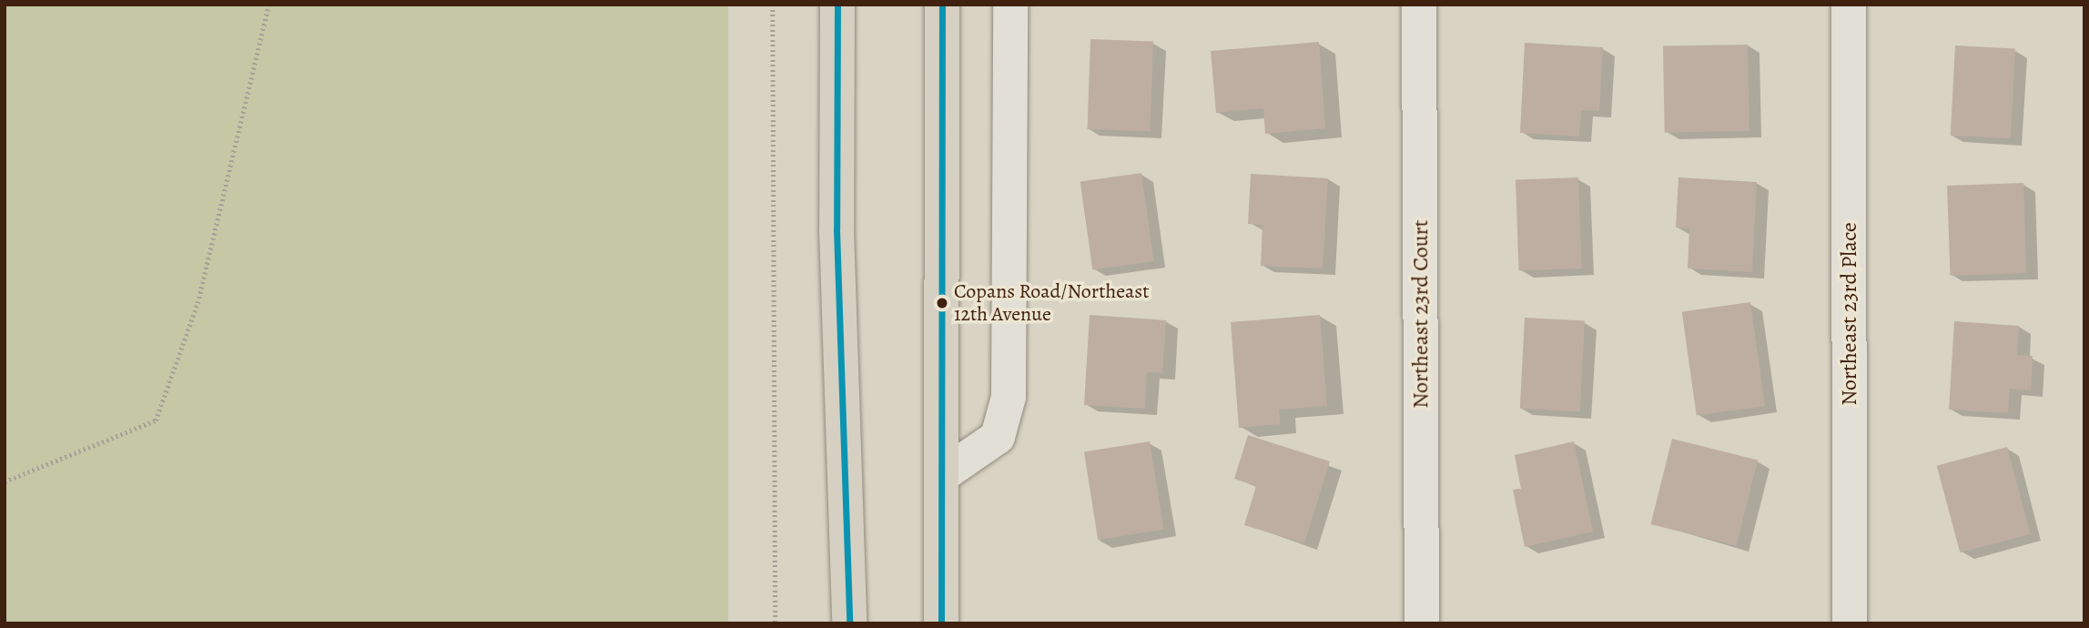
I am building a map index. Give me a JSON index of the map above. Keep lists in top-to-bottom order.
{
  "streets": {
    "street": ["Northeast 23rd Court", "Northeast 23rd Place"]
  },
  "places": ["Copans Road/Northeast 12th Avenue"]
}
